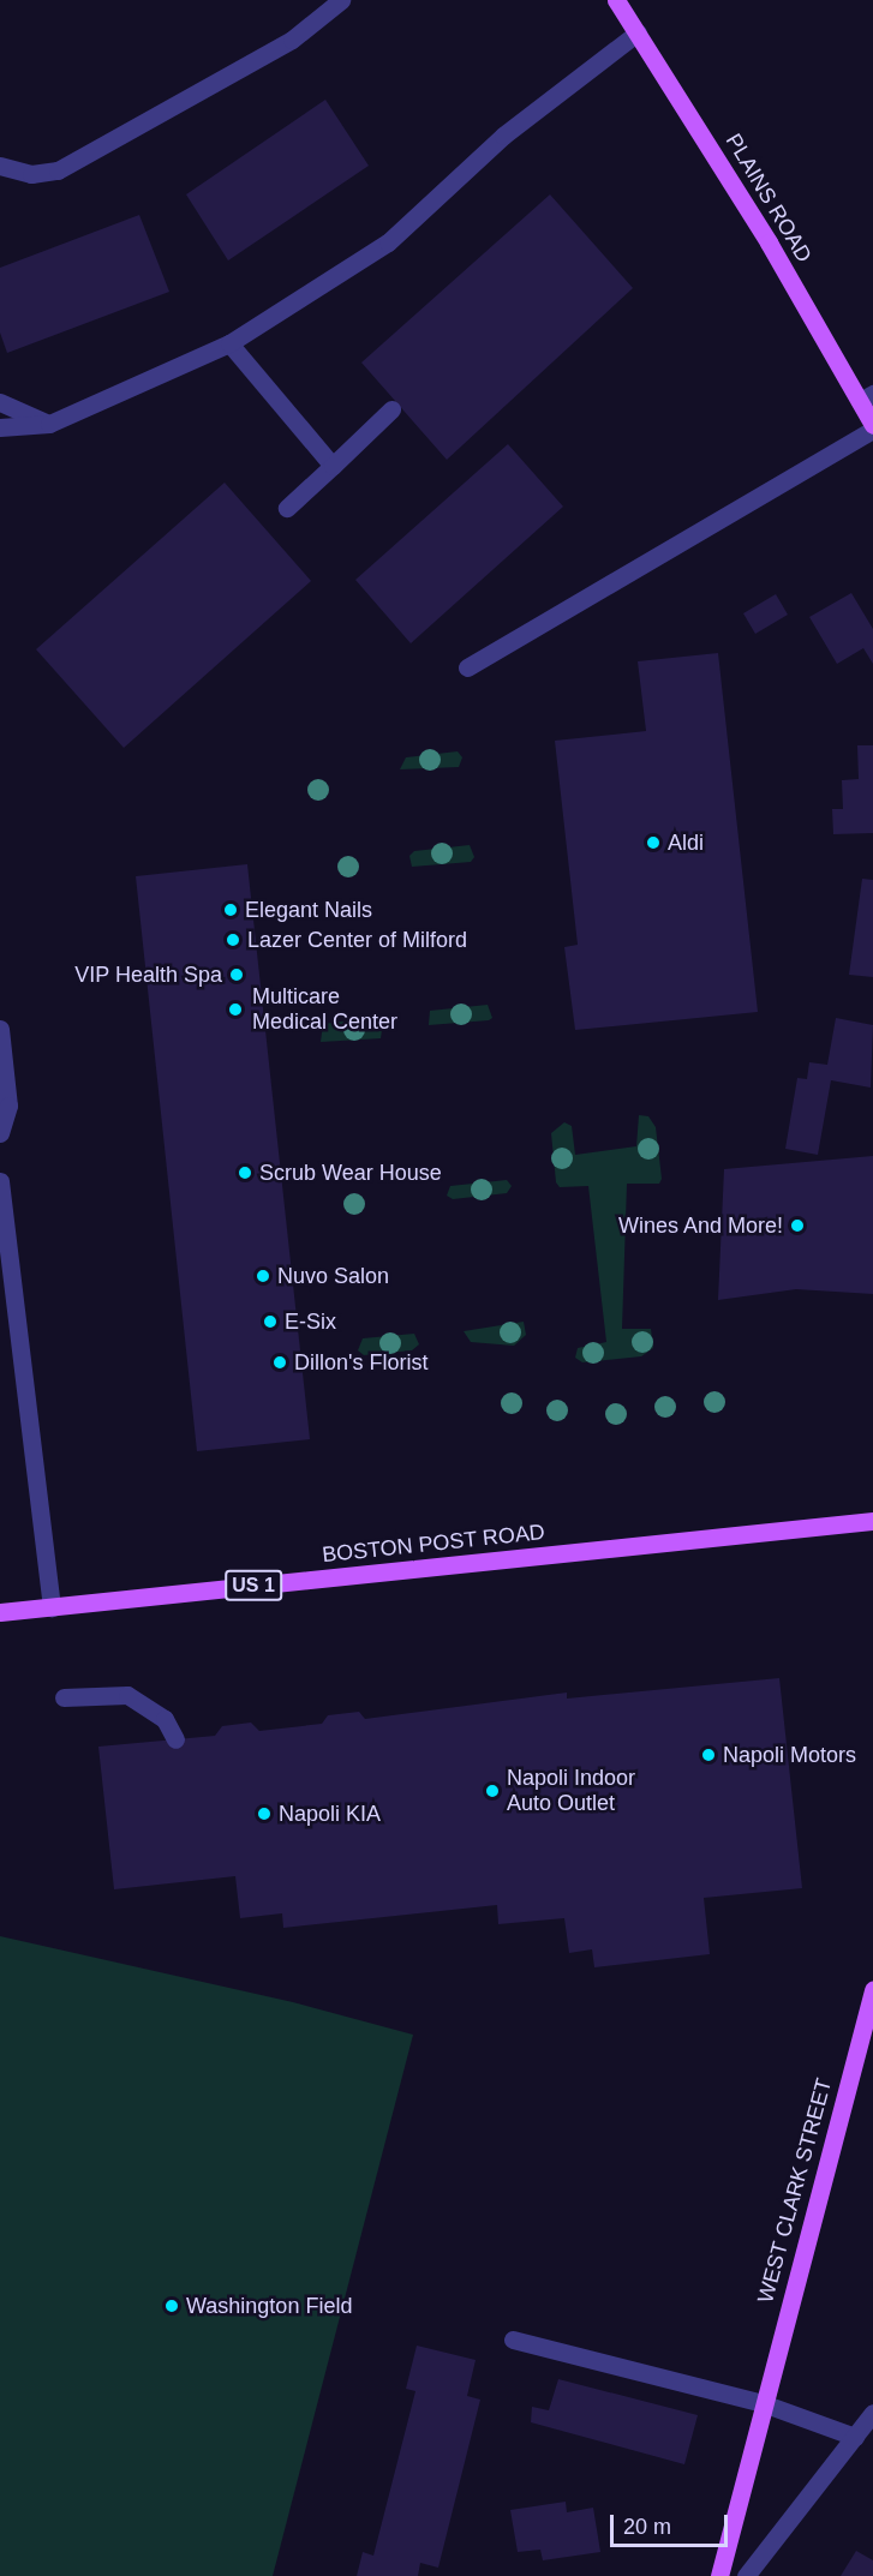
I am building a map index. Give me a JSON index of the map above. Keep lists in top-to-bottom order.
{
  "streets": {
    "main road": [
      "PLAINS ROAD",
      "BOSTON POST ROAD",
      "US 1",
      "WEST CLARK STREET"
    ]
  },
  "places": [
    "Aldi",
    "Elegant Nails",
    "Lazer Center of Milford",
    "VIP Health Spa",
    "Multicare Medical Center",
    "Scrub Wear House",
    "Wines And More!",
    "Nuvo Salon",
    "E-Six",
    "Dillon's Florist",
    "Napoli Motors",
    "Napoli Indoor Auto Outlet",
    "Napoli KIA",
    "Washington Field"
  ],
  "scale_bar": "20 m"
}
